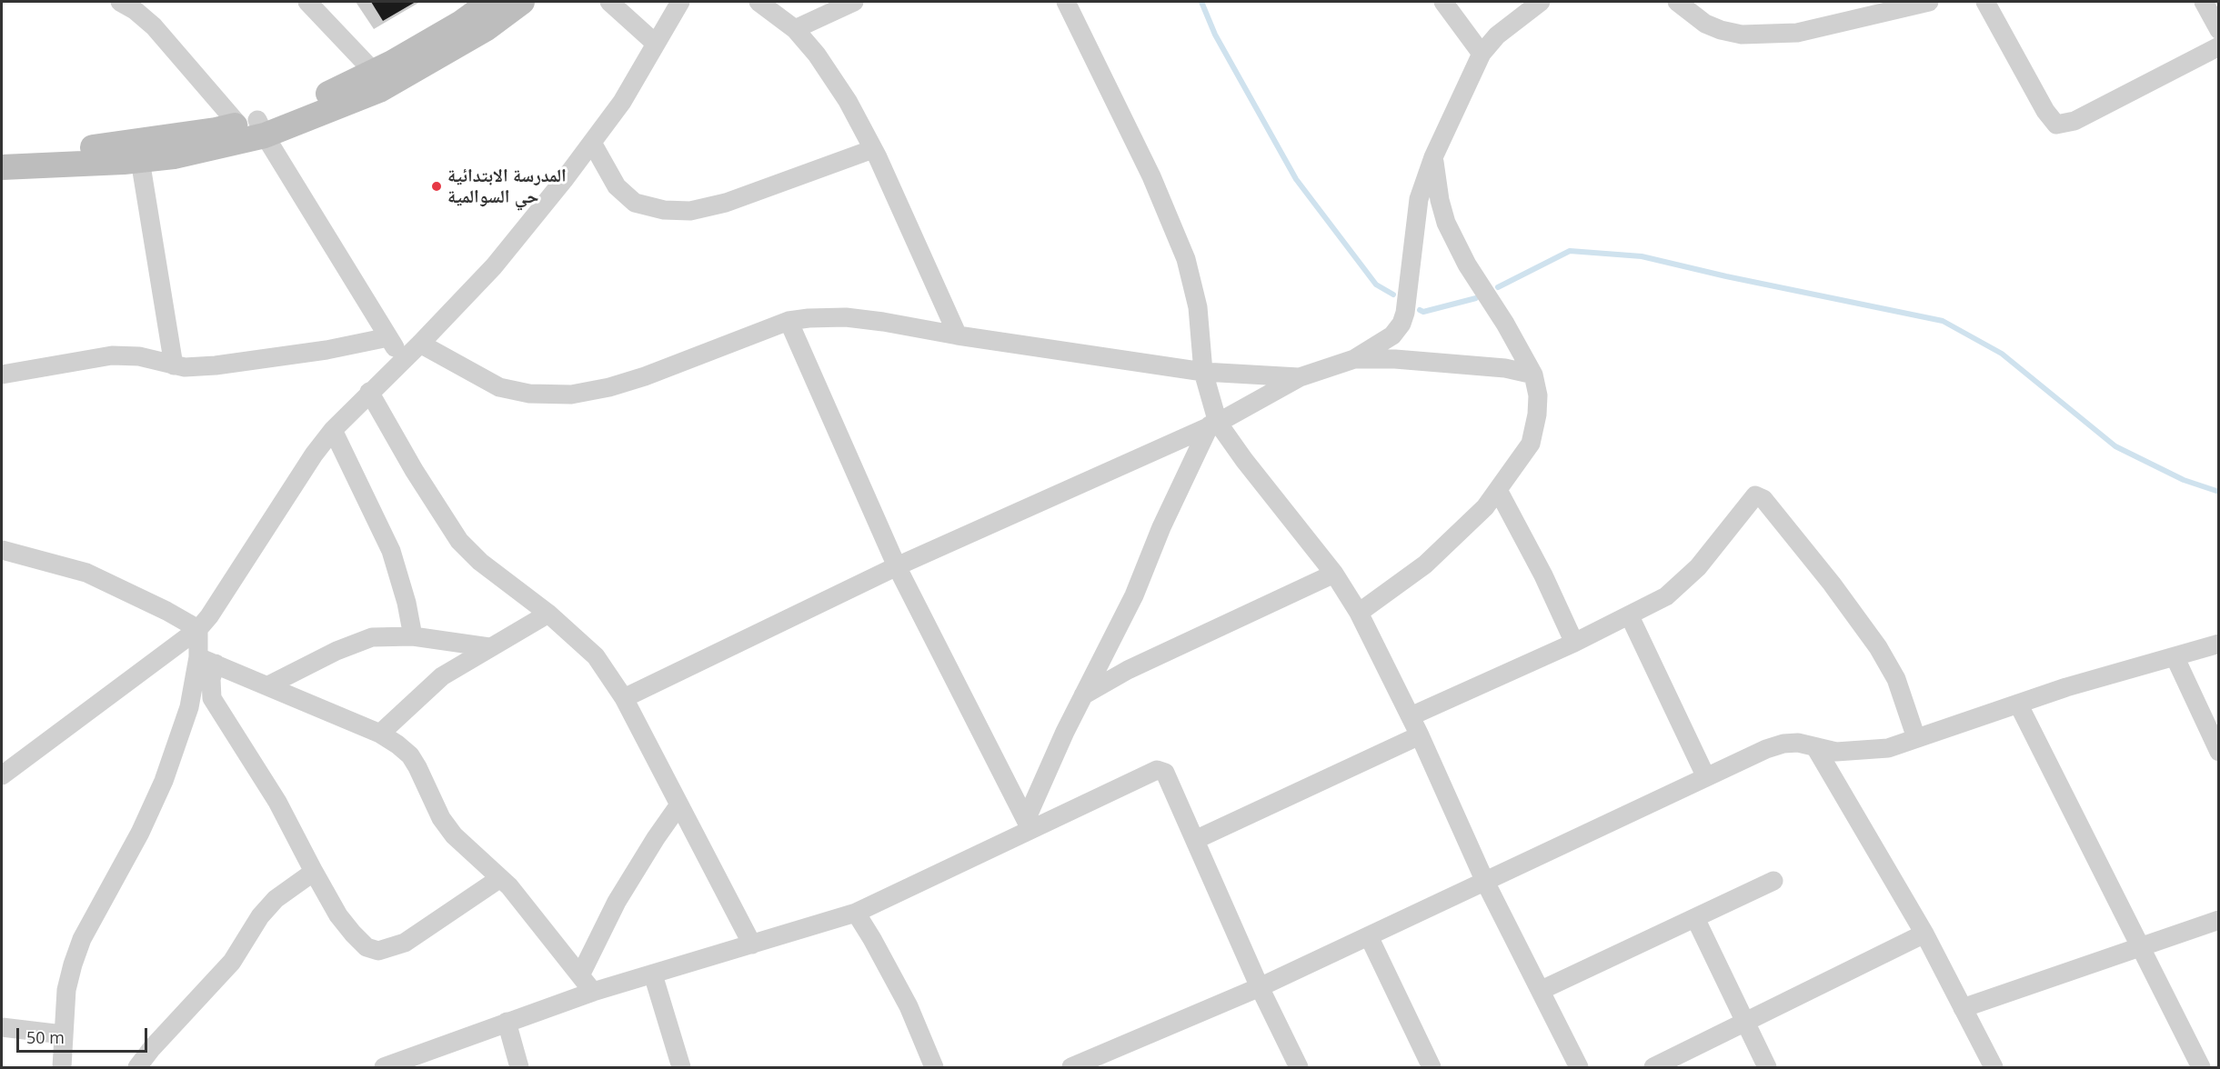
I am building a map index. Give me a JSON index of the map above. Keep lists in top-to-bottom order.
{
  "places": ["المدرسة الابتدائية حي السوالمية"],
  "scale_bar": "50 m"
}
